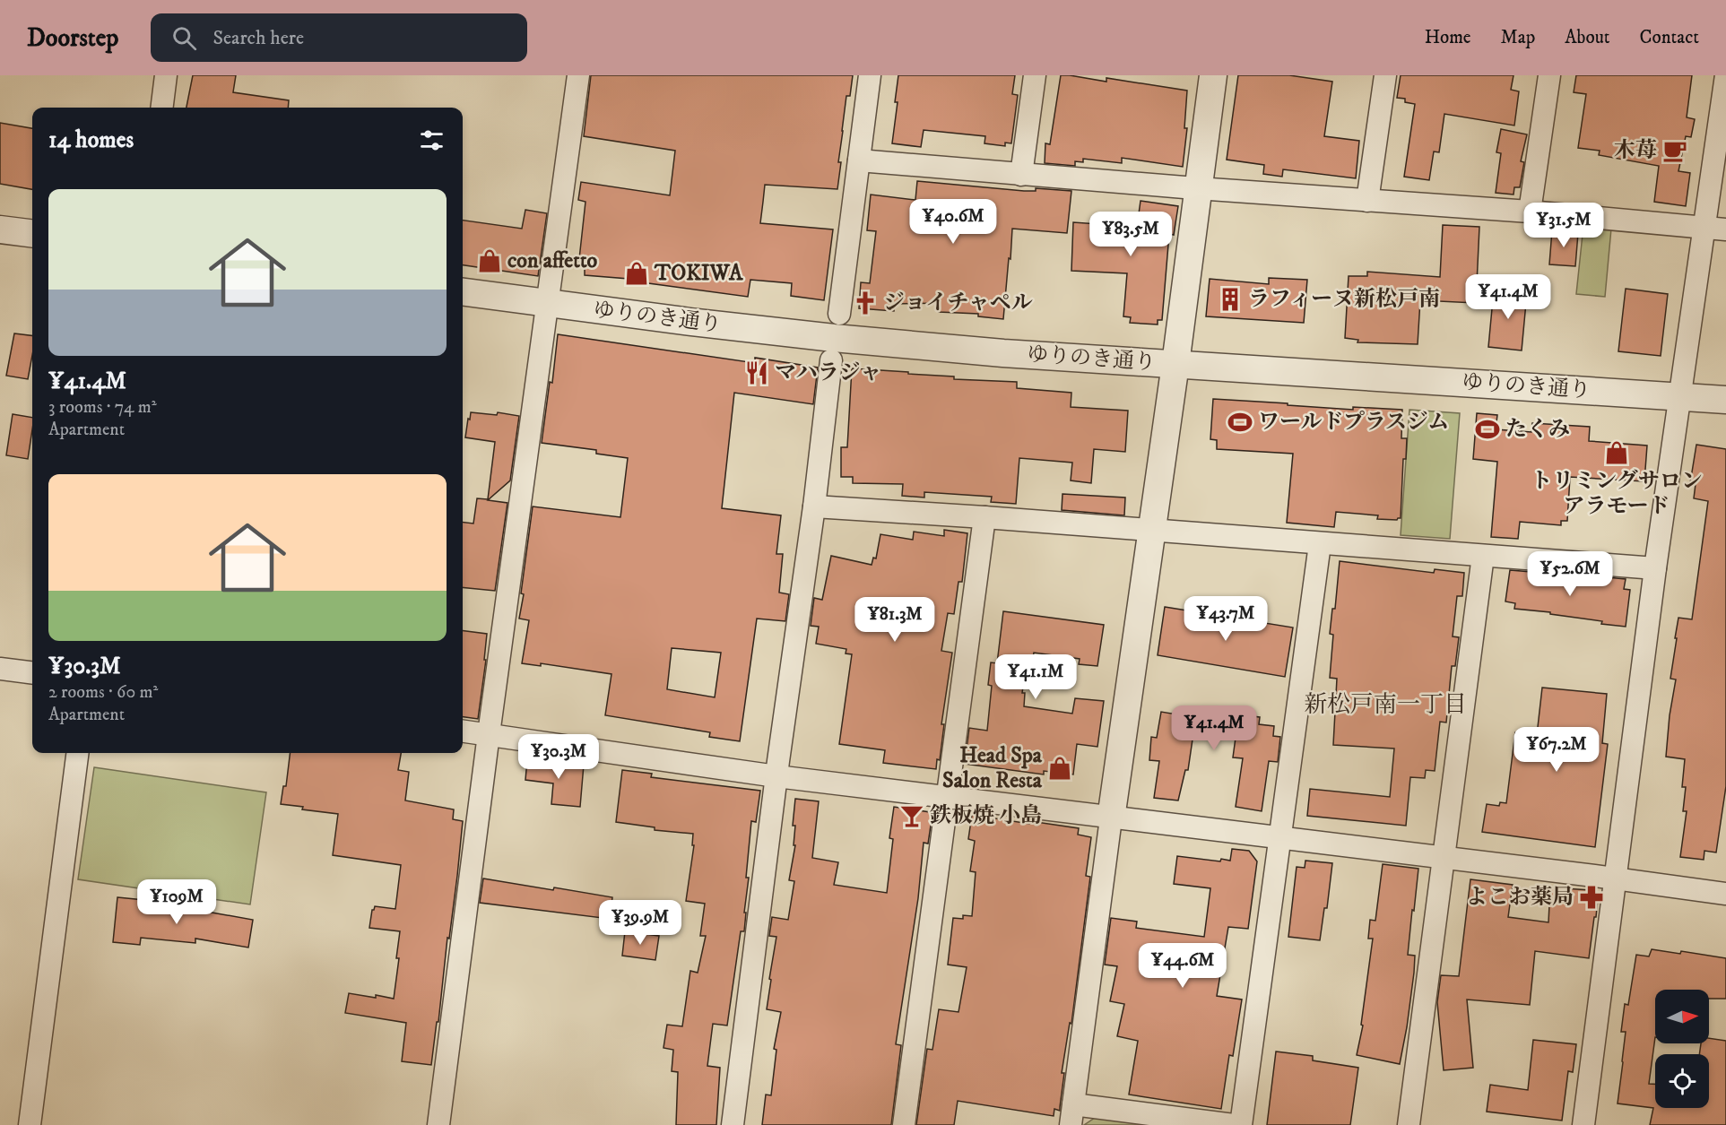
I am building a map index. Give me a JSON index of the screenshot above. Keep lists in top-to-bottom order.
{
  "streets": {
    "street": ["ゆりのき通り"]
  },
  "districts": ["新松戸南一丁目"],
  "places": {
    "cafe": ["木苺"],
    "shop": [
      "con affetto",
      "TOKIWA",
      "トリミングサロン アラモード",
      "Head Spa Salon Resta"
    ],
    "building": ["ラフィーヌ新松戸南"],
    "church": ["ジョイチャペル"],
    "restaurant": ["マハラジャ"],
    "sports": ["ワールドプラスジム", "たくみ"],
    "bar": ["鉄板焼 小島"],
    "pharmacy": ["よこお薬局"]
  },
  "north": "right",
  "page": {
    "header": "Doorstep",
    "search": "Search here",
    "nav": [
      "Home",
      "Map",
      "About",
      "Contact"
    ],
    "heading": "14 homes",
    "list": [
      {
        "name": "¥41.4M",
        "note": "3 rooms · 74 m² · Apartment"
      },
      {
        "name": "¥30.3M",
        "note": "2 rooms · 60 m² · Apartment"
      }
    ],
    "price": [
      "¥40.6M",
      "¥31.5M",
      "¥83.5M",
      "¥41.4M",
      "¥52.6M",
      "¥43.7M",
      "¥81.3M",
      "¥41.1M",
      "¥41.4M",
      "¥67.2M",
      "¥30.3M",
      "¥109M",
      "¥39.9M",
      "¥44.6M"
    ]
  }
}
